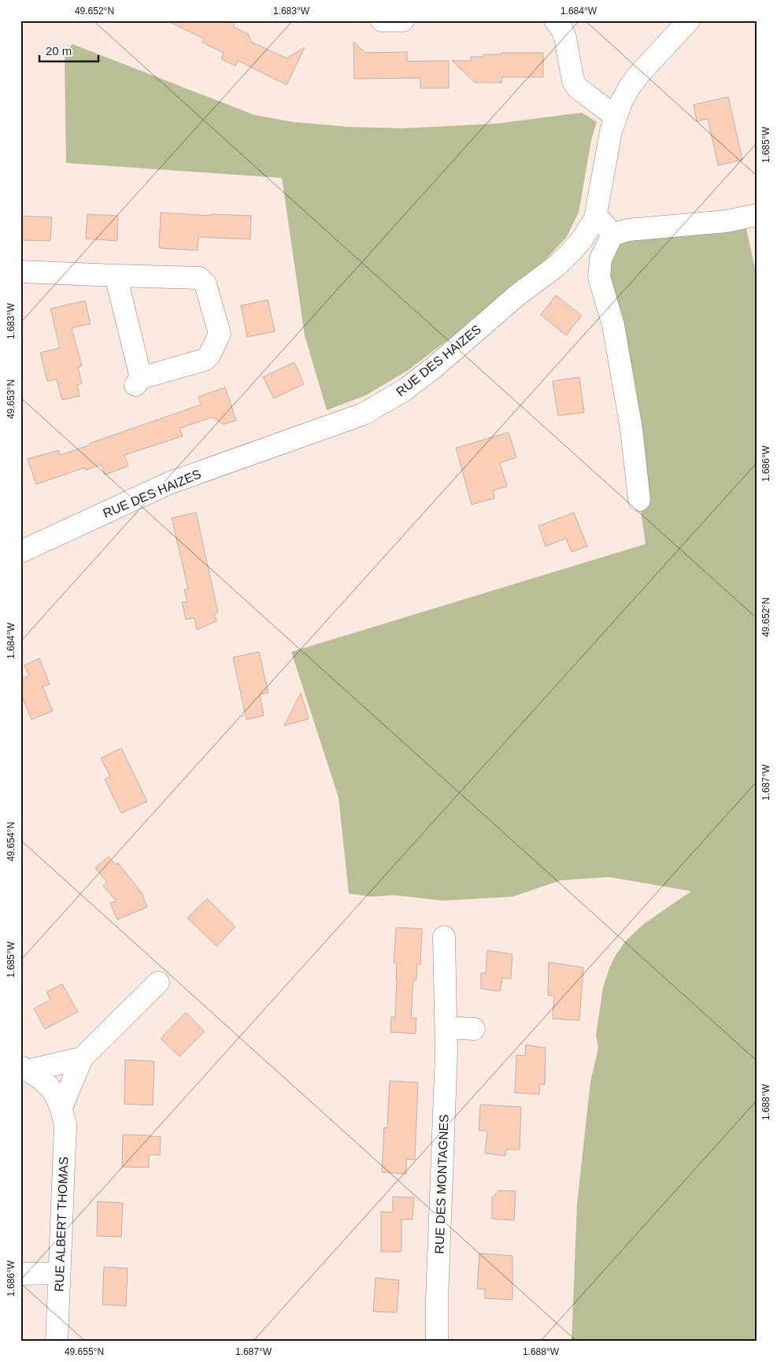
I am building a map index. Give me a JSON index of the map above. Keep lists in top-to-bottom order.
{
  "streets": {
    "street": ["RUE DES HAIZES", "RUE DES MONTAGNES", "RUE ALBERT THOMAS"]
  },
  "scale_bar": "20 m",
  "coordinates": [
    "49.652°N",
    "1.683°W",
    "1.684°W",
    "1.685°W",
    "49.653°N",
    "1.686°W",
    "1.687°W",
    "49.654°N",
    "1.688°W",
    "49.655°N"
  ]
}
